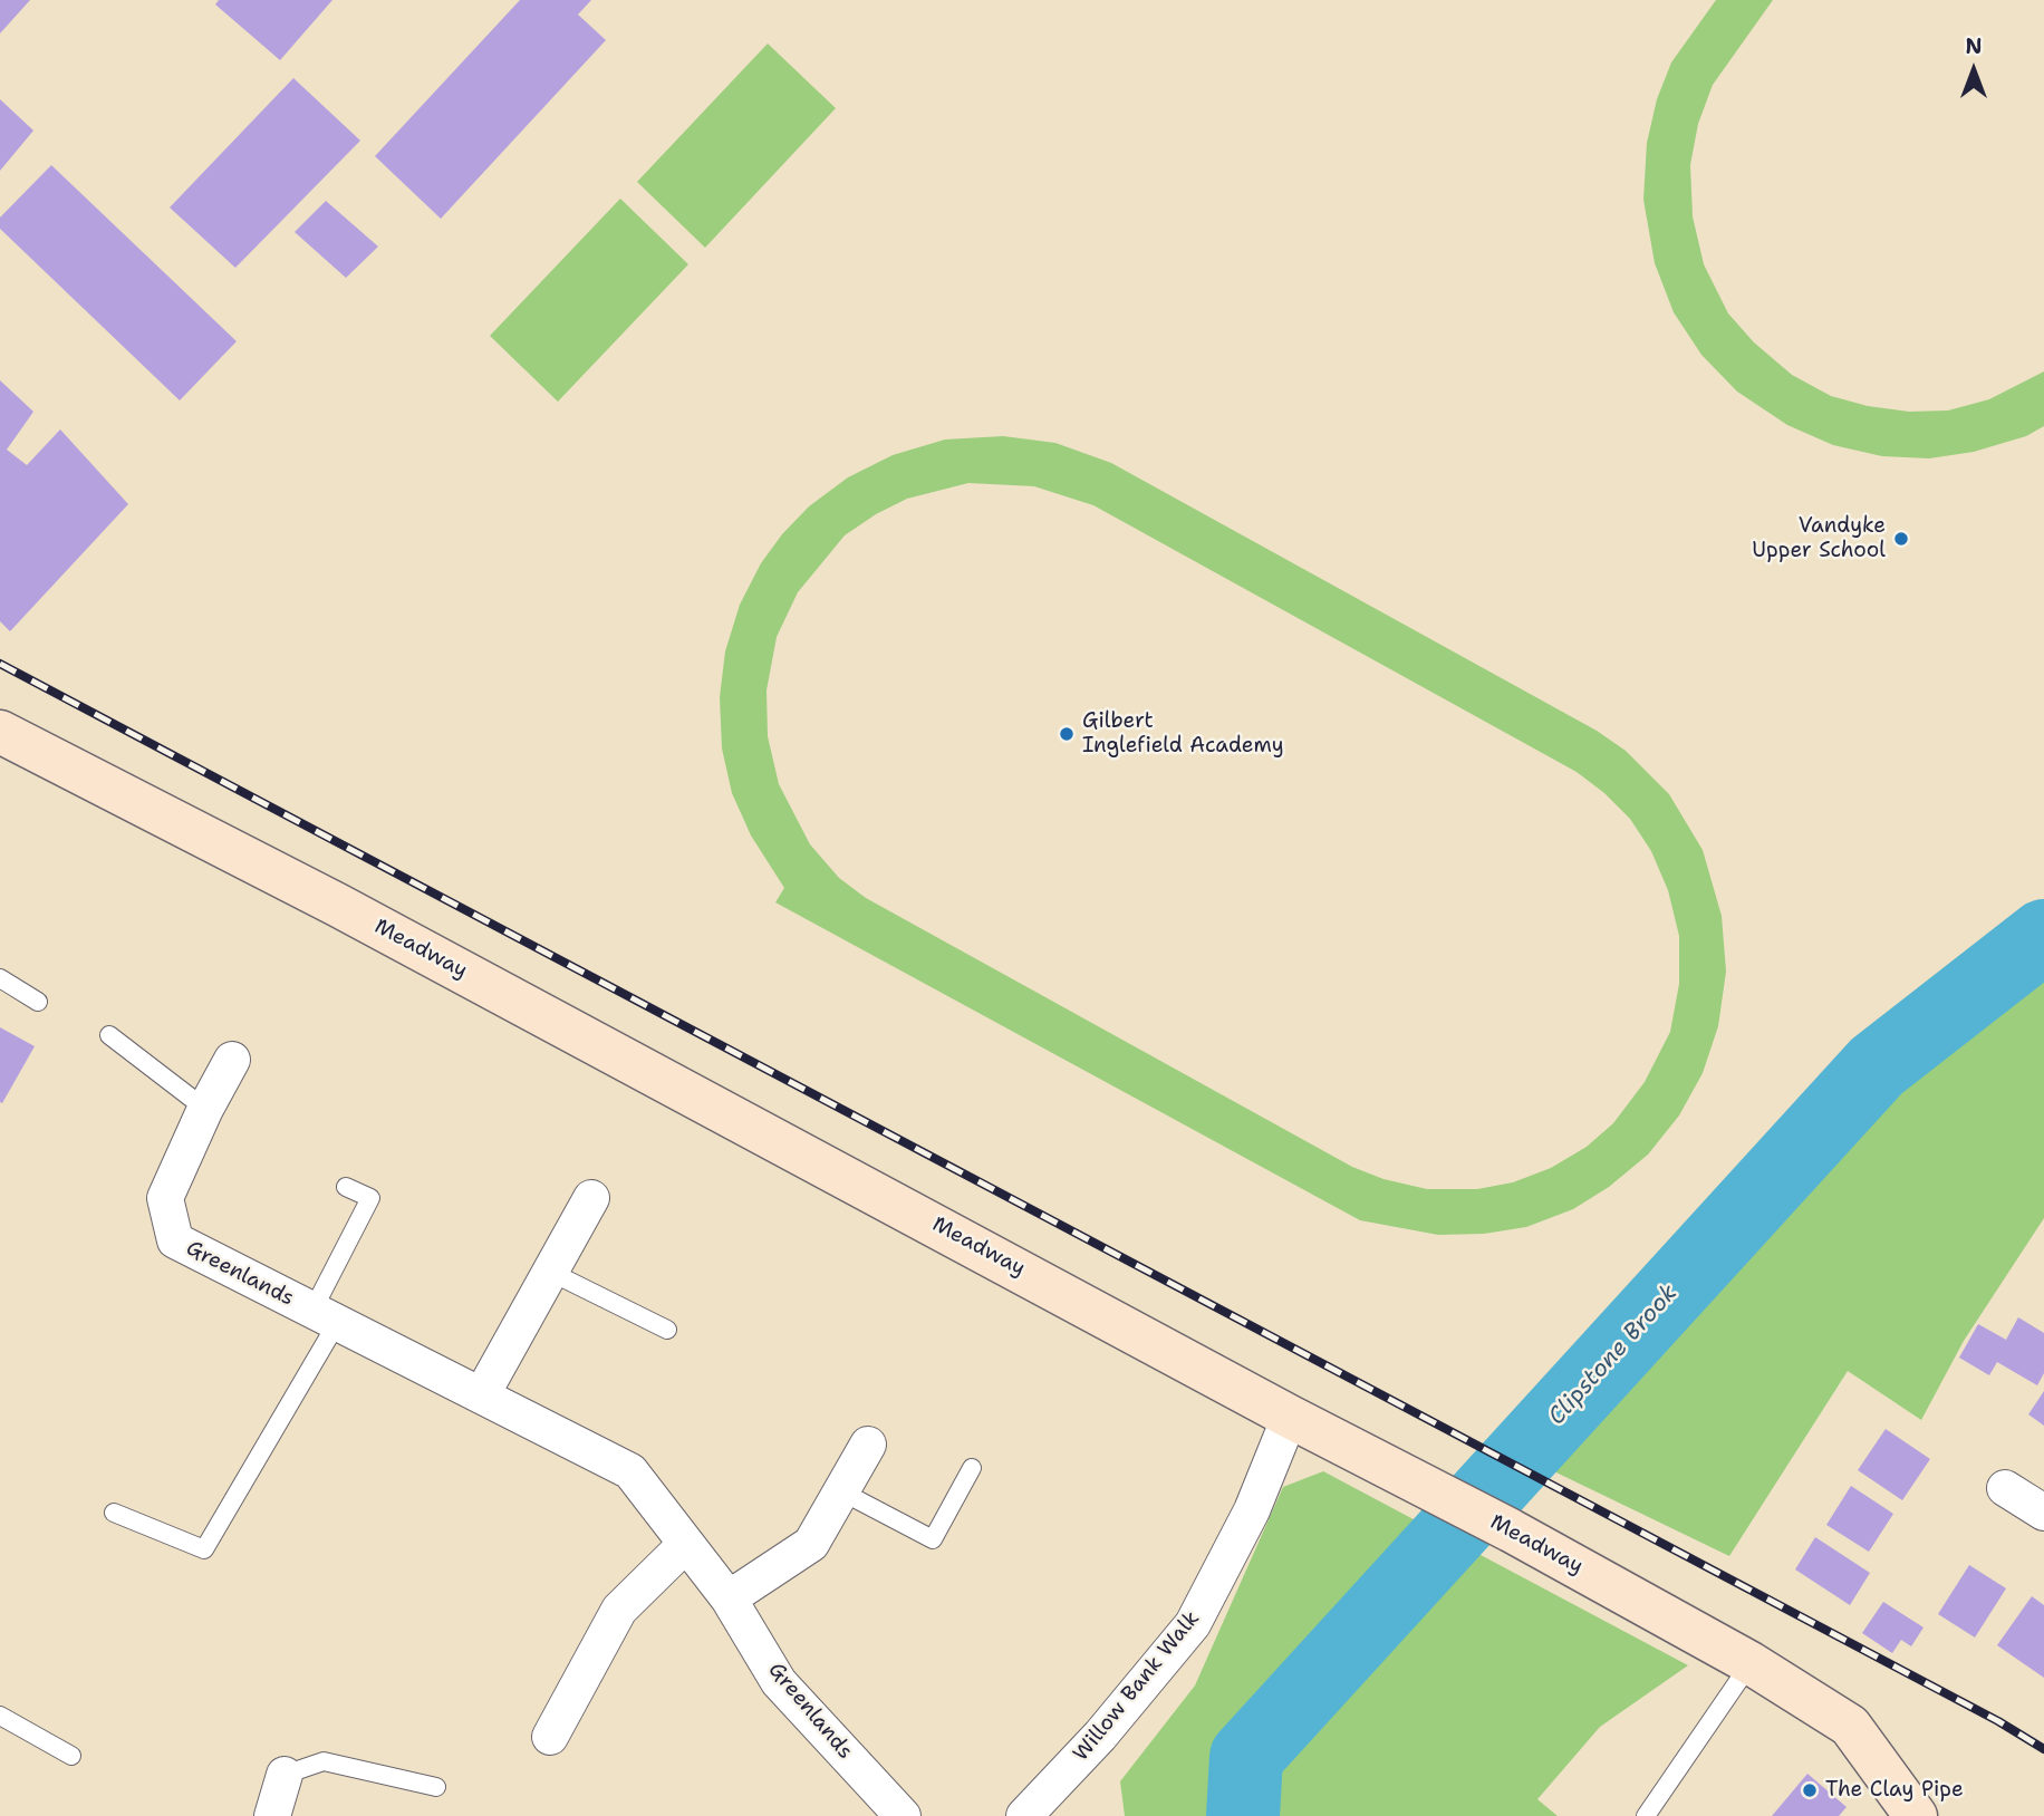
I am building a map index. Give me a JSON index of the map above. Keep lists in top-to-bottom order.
{
  "streets": {
    "street": ["Meadway", "Greenlands", "Willow Bank Walk"]
  },
  "crossings": [
    ["Meadway", "Willow Bank Walk"]
  ],
  "water": ["Clipstone Brook"],
  "places": ["Vandyke Upper School", "Gilbert Inglefield Academy", "The Clay Pipe"],
  "north": "top"
}
